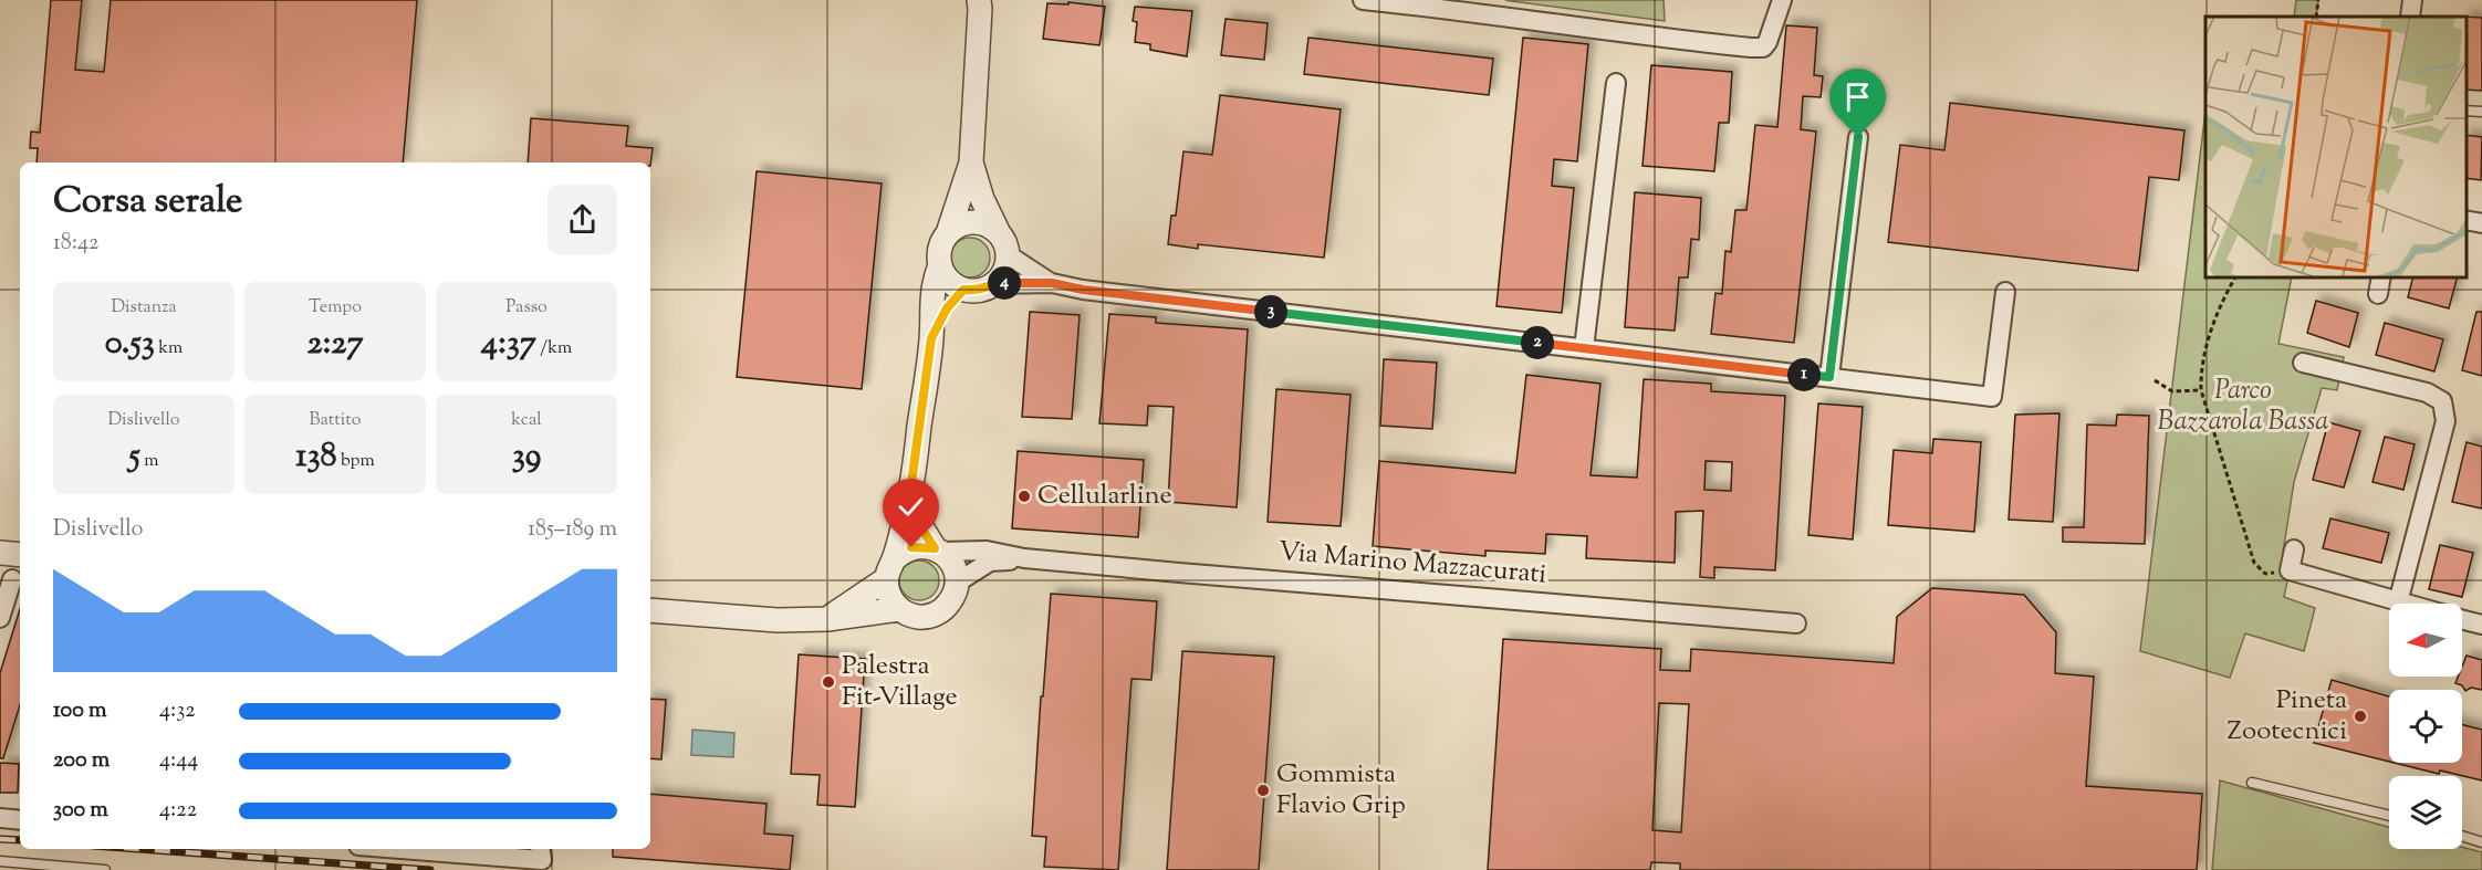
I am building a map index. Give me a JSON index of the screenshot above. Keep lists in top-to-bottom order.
{
  "streets": {
    "street": ["Via Marino Mazzacurati"]
  },
  "parks": ["Parco Bazzarola Bassa"],
  "places": [
    "Cellularline",
    "Palestra Fit-Village",
    "Pineta Zootecnici",
    "Gommista Flavio Grip"
  ],
  "north": "left",
  "page": {
    "heading": ["Corsa serale", "18:42"],
    "pins": [
      "4",
      "3",
      "2",
      "1"
    ],
    "stats": [
      ["Distanza", "0.53 km"],
      ["Tempo", "2:27"],
      ["Passo", "4:37 /km"],
      ["Dislivello", "5 m"],
      ["Battito", "138 bpm"],
      ["kcal", "39"]
    ],
    "chart": ["Dislivello", "185–189 m"],
    "list": [
      {
        "name": "100 m",
        "note": "4:32"
      },
      {
        "name": "200 m",
        "note": "4:44"
      },
      {
        "name": "300 m",
        "note": "4:22"
      }
    ]
  }
}
